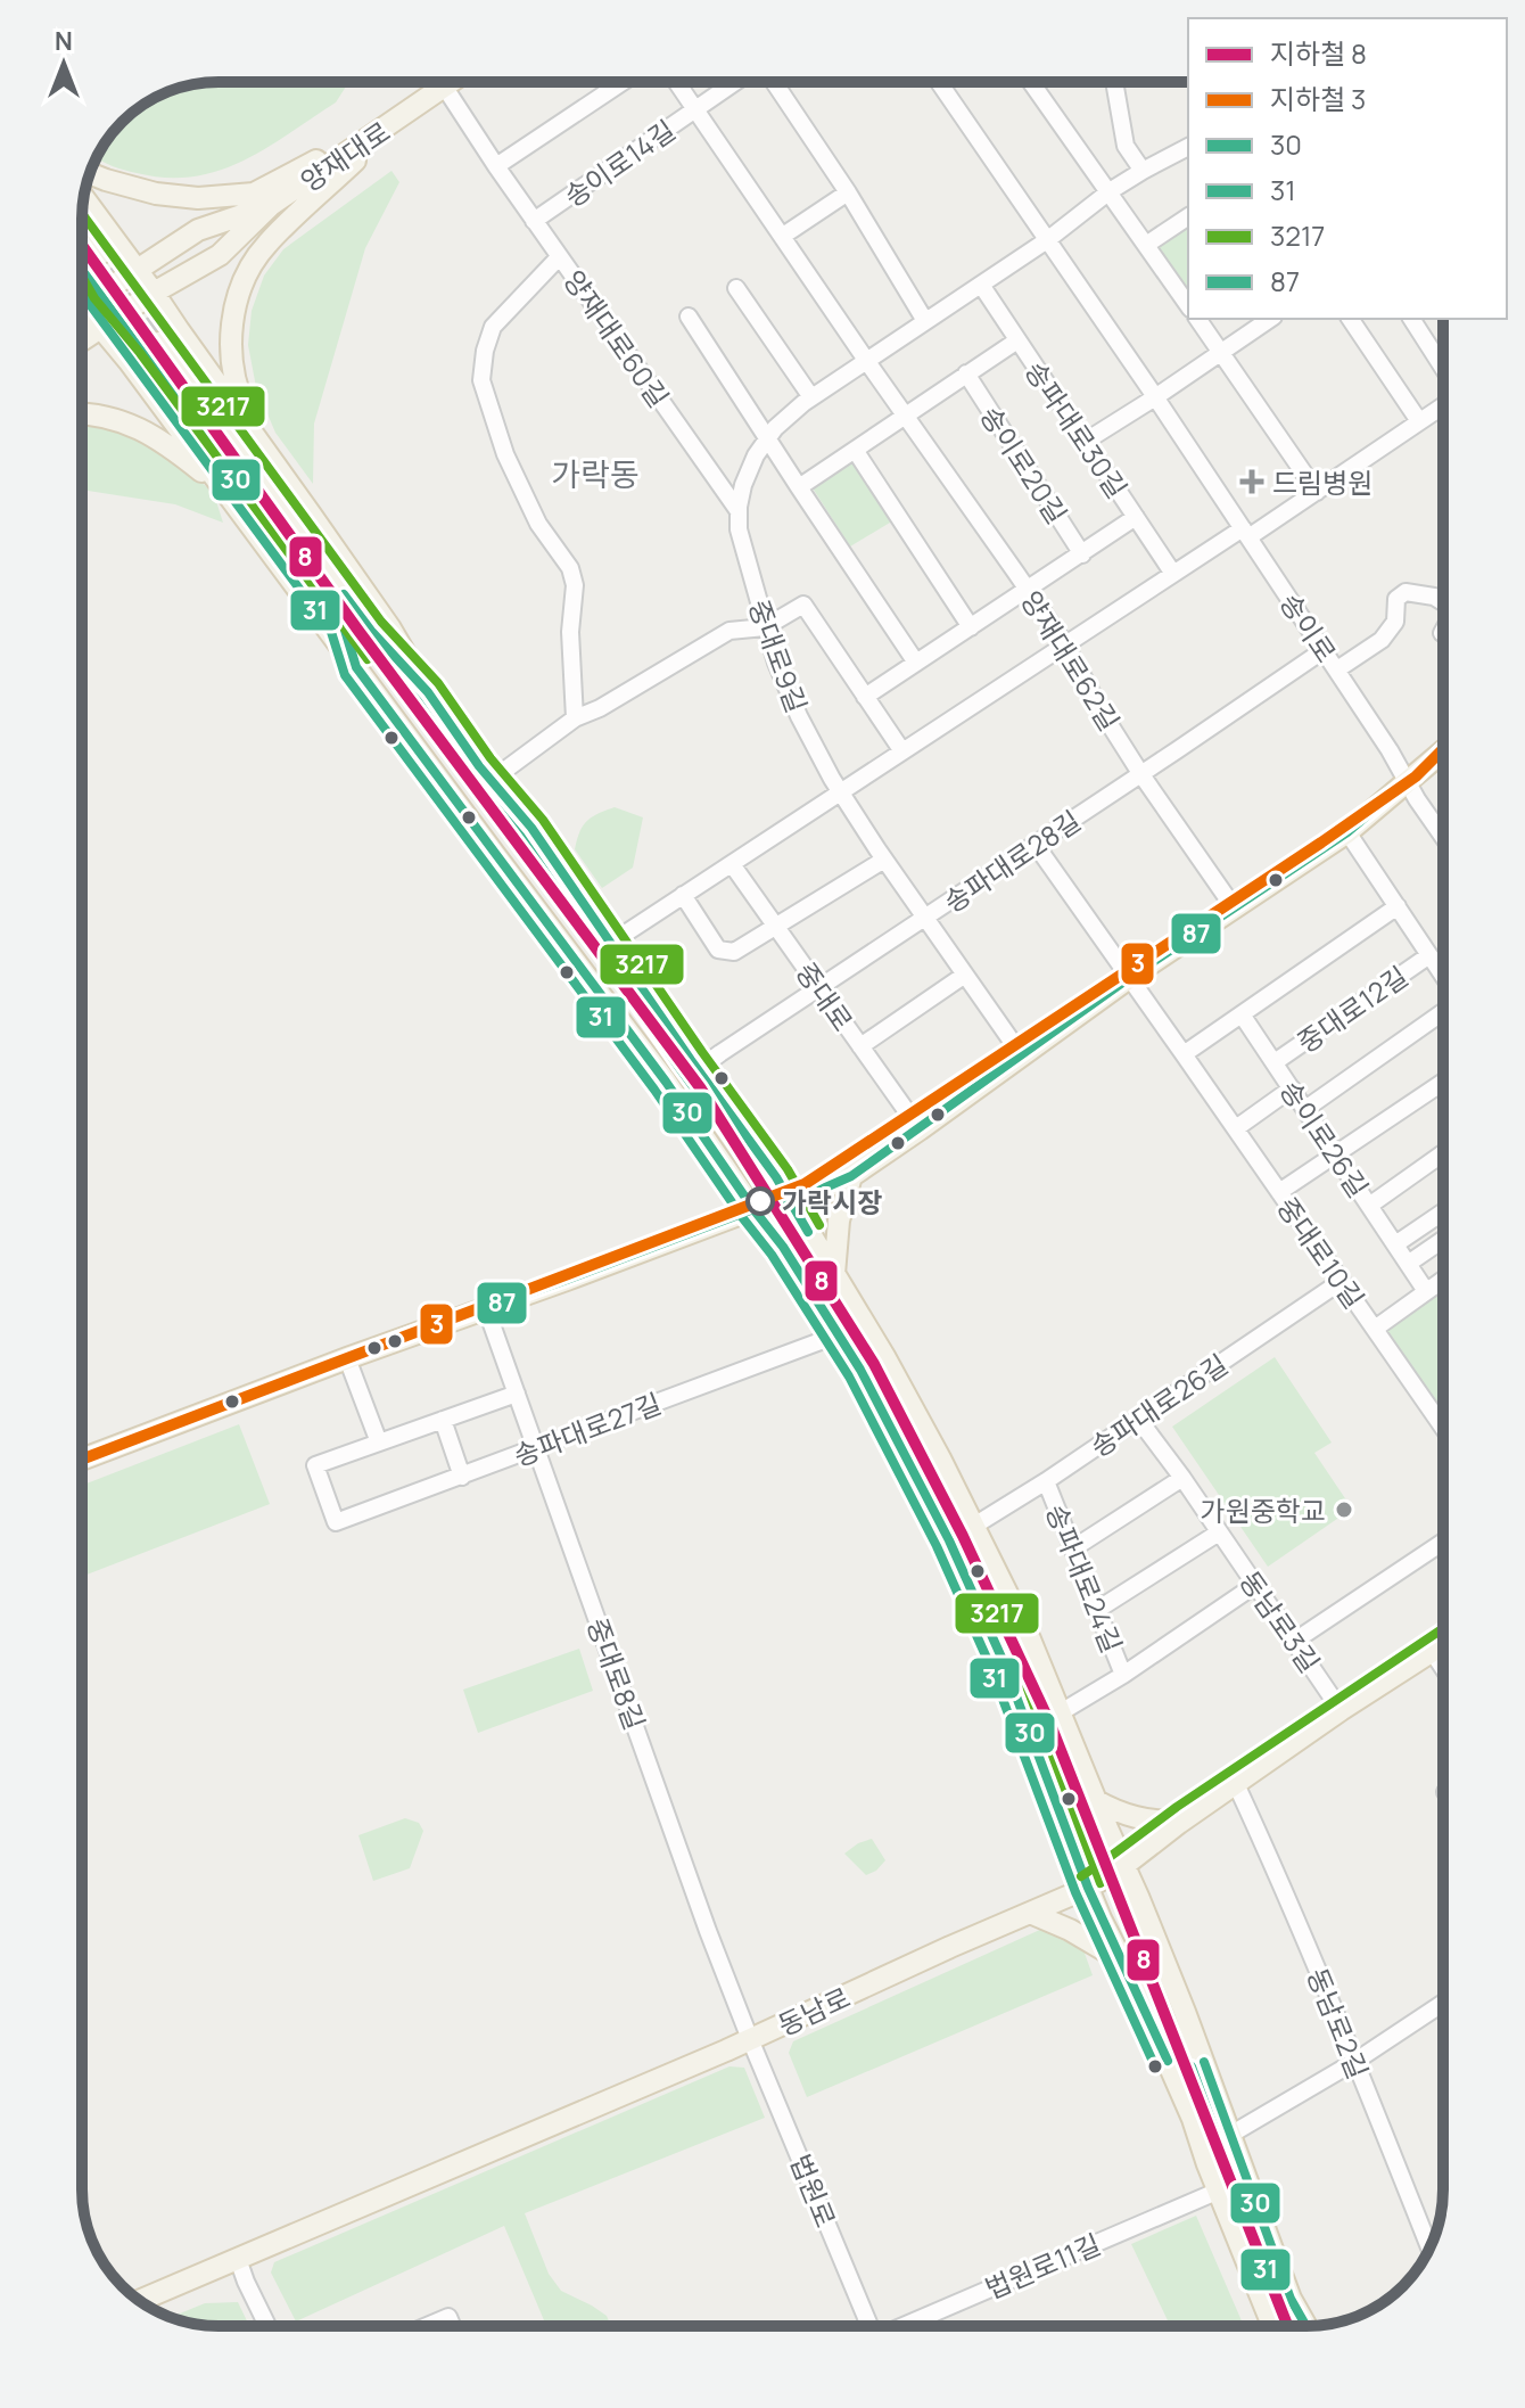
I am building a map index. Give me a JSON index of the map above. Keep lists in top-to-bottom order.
{
  "streets": {
    "main road": ["양재대로", "동남로"],
    "street": [
      "송이로14길",
      "양재대로60길",
      "송파대로30길",
      "송이로20길",
      "송이로",
      "중대로9길",
      "양재대로62길",
      "송파대로28길",
      "중대로",
      "중대로12길",
      "송이로26길",
      "중대로10길",
      "송파대로26길",
      "송파대로27길",
      "송파대로24길",
      "동남로3길",
      "중대로8길",
      "동남로2길",
      "법원로",
      "법원로11길"
    ]
  },
  "crossings": [
    ["송이로14길", "양재대로60길"],
    ["송이로14길", "양재대로62길"],
    ["양재대로60길", "중대로9길"],
    ["송파대로30길", "송이로20길"],
    ["송파대로30길", "중대로9길"],
    ["송이로20길", "양재대로62길"],
    ["송이로", "중대로9길"],
    ["송이로", "송파대로28길"],
    ["중대로9길", "양재대로62길"],
    ["중대로9길", "송파대로28길"],
    ["양재대로62길", "송파대로28길"],
    ["송파대로28길", "중대로"],
    ["중대로12길", "송이로26길"],
    ["중대로10길", "송파대로26길"],
    ["송파대로26길", "송파대로24길"],
    ["송파대로26길", "동남로3길"],
    ["송파대로27길", "중대로8길"],
    ["송파대로24길", "동남로3길"],
    ["동남로3길", "동남로"],
    ["중대로8길", "동남로"],
    ["중대로8길", "법원로"],
    ["동남로", "동남로2길"],
    ["동남로", "법원로"]
  ],
  "districts": ["가락동"],
  "places": {
    "health": ["드림병원"],
    "other": ["가락시장", "가원중학교"]
  },
  "lines": [
    "transit line 3217",
    "metro line 8",
    "transit line 30",
    "transit line 31",
    "metro line 3",
    "transit line 87"
  ],
  "legend": [
    "지하철 8",
    "지하철 3",
    "30",
    "31",
    "3217",
    "87"
  ],
  "north": "top"
}
